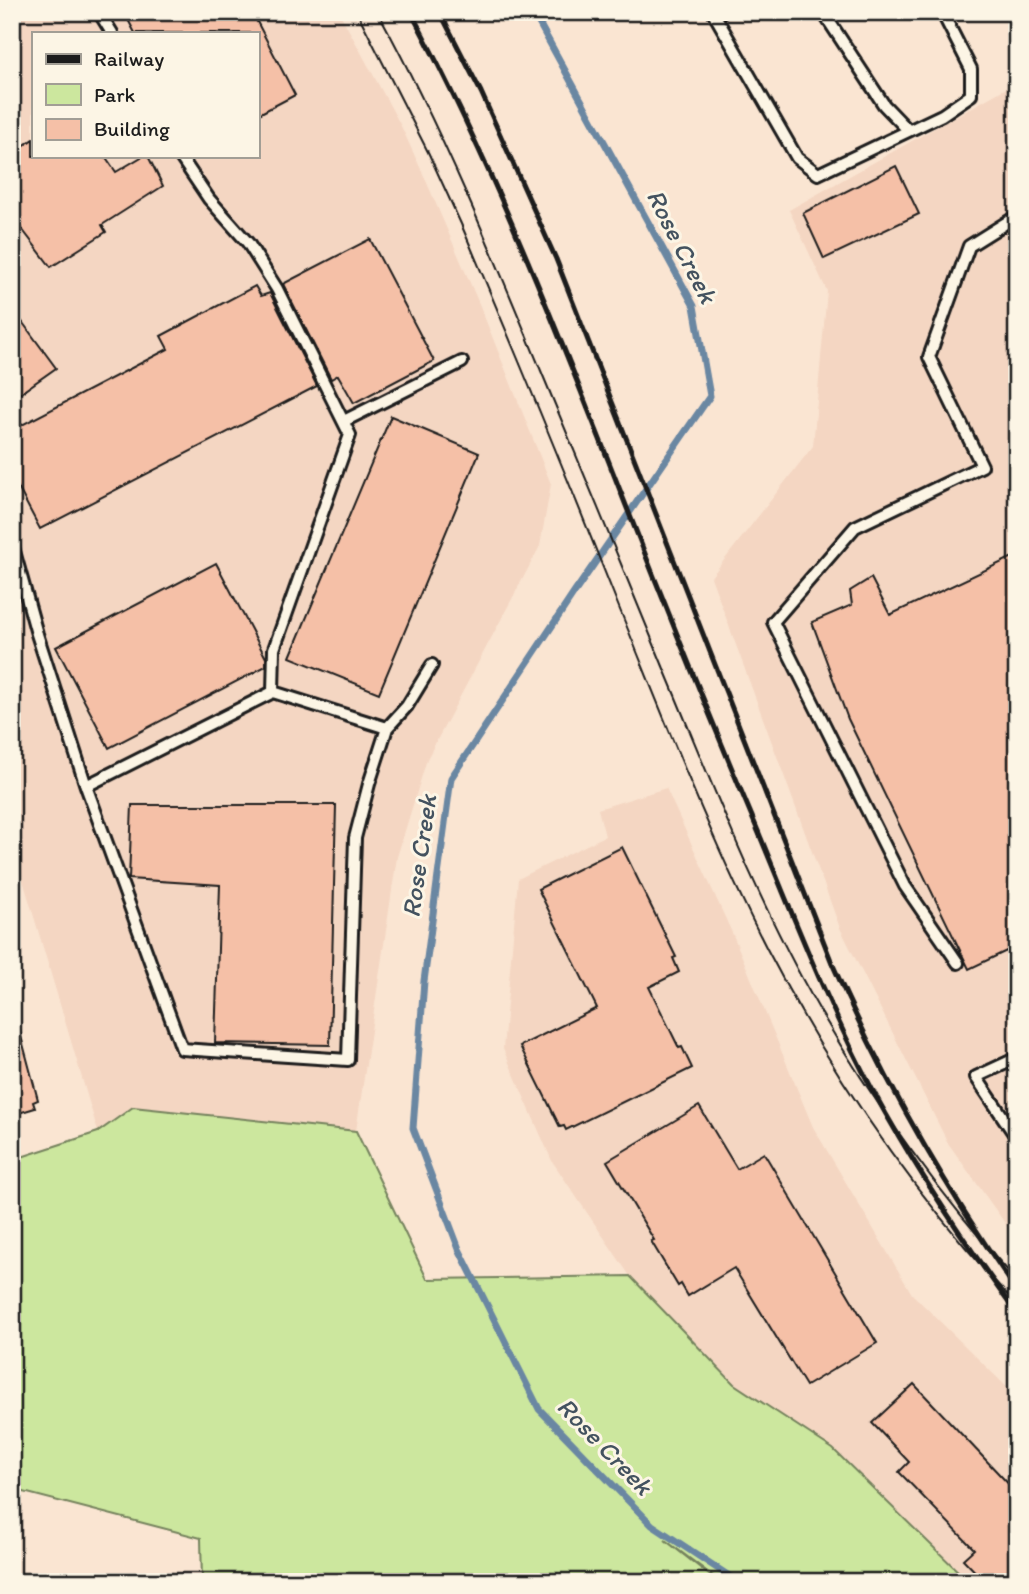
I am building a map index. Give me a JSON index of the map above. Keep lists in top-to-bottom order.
{
  "water": ["Rose Creek"],
  "legend": ["Railway", "Park", "Building"]
}
